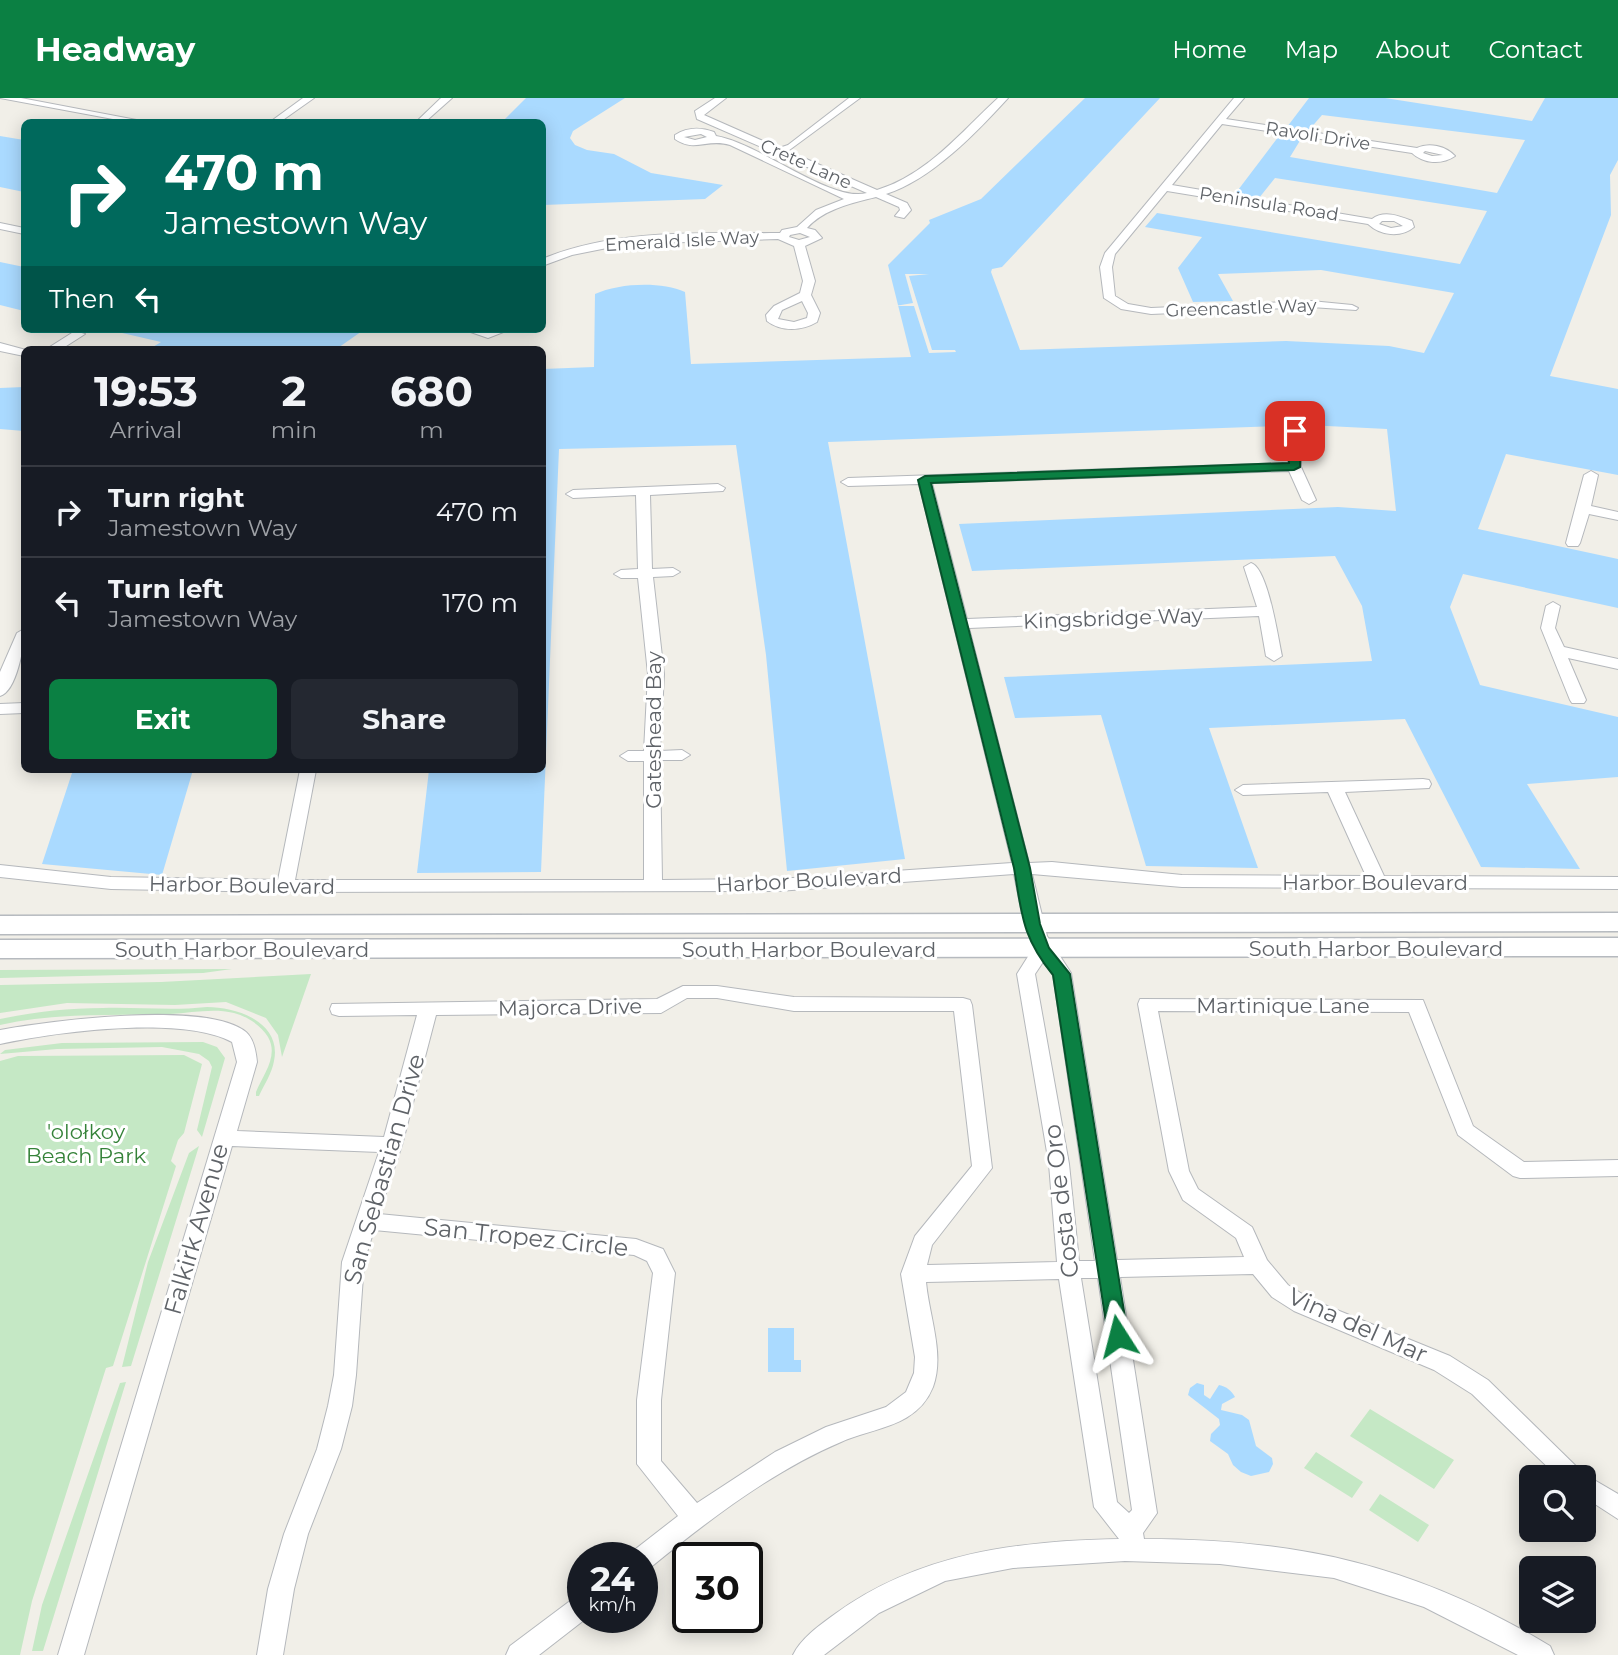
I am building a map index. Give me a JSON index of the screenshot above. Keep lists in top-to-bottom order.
{
  "streets": {
    "main road": ["South Harbor Boulevard"],
    "street": [
      "Ravoli Drive",
      "Crete Lane",
      "Peninsula Road",
      "Emerald Isle Way",
      "Greencastle Way",
      "Kingsbridge Way",
      "Gateshead Bay",
      "Harbor Boulevard",
      "Martinique Lane",
      "Majorca Drive",
      "San Sebastian Drive",
      "Costa de Oro",
      "Falkirk Avenue",
      "San Tropez Circle",
      "Vina del Mar"
    ]
  },
  "crossings": [
    ["Peninsula Road", "Greencastle Way"],
    ["Kingsbridge Way", "Costa de Oro"],
    ["Gateshead Bay", "Harbor Boulevard"],
    ["Harbor Boulevard", "Costa de Oro"],
    ["South Harbor Boulevard", "Costa de Oro"],
    ["Martinique Lane", "Vina del Mar"],
    ["Majorca Drive", "San Sebastian Drive"],
    ["San Sebastian Drive", "San Tropez Circle"]
  ],
  "parks": ["'olołkoy Beach Park"],
  "page": {
    "header": "Headway",
    "nav": [
      "Home",
      "Map",
      "About",
      "Contact"
    ],
    "turn": ["470 m", "Jamestown Way"],
    "then": "Then",
    "eta": [
      "19:53",
      "Arrival",
      "2",
      "min",
      "680",
      "m"
    ],
    "list": [
      {
        "name": "Turn right",
        "note": "Jamestown Way",
        "value": "470 m"
      },
      {
        "name": "Turn left",
        "note": "Jamestown Way",
        "value": "170 m"
      }
    ],
    "buttons": ["Exit", "Share"],
    "speed": "24 km/h",
    "limit": "30"
  }
}
